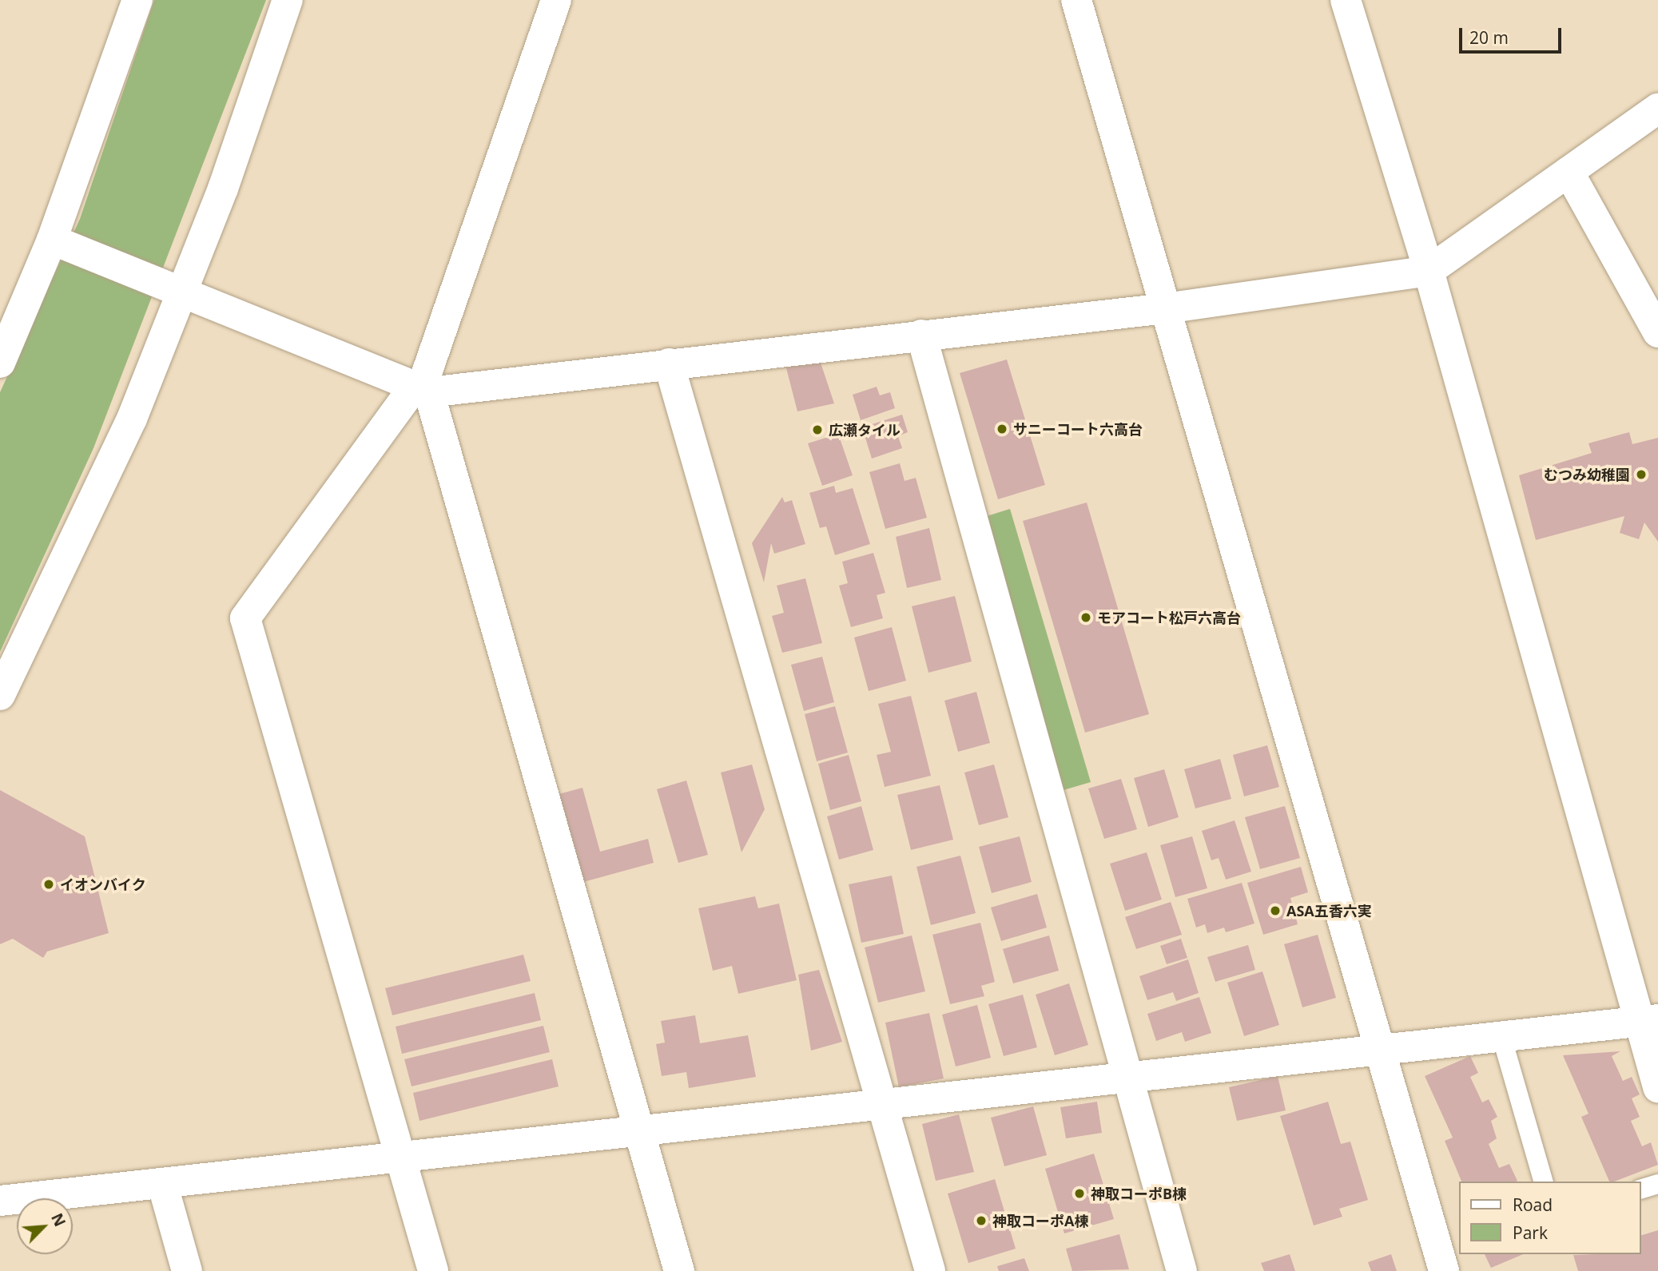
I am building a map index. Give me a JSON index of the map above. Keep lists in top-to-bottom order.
{
  "places": [
    "サニーコート六高台",
    "広瀬タイル",
    "むつみ幼稚園",
    "モアコート松戸六高台",
    "イオンバイク",
    "ASA五香六実",
    "神取コーポB棟",
    "神取コーポA棟"
  ],
  "legend": ["Road", "Park"],
  "scale_bar": "20 m",
  "north": "top right"
}
